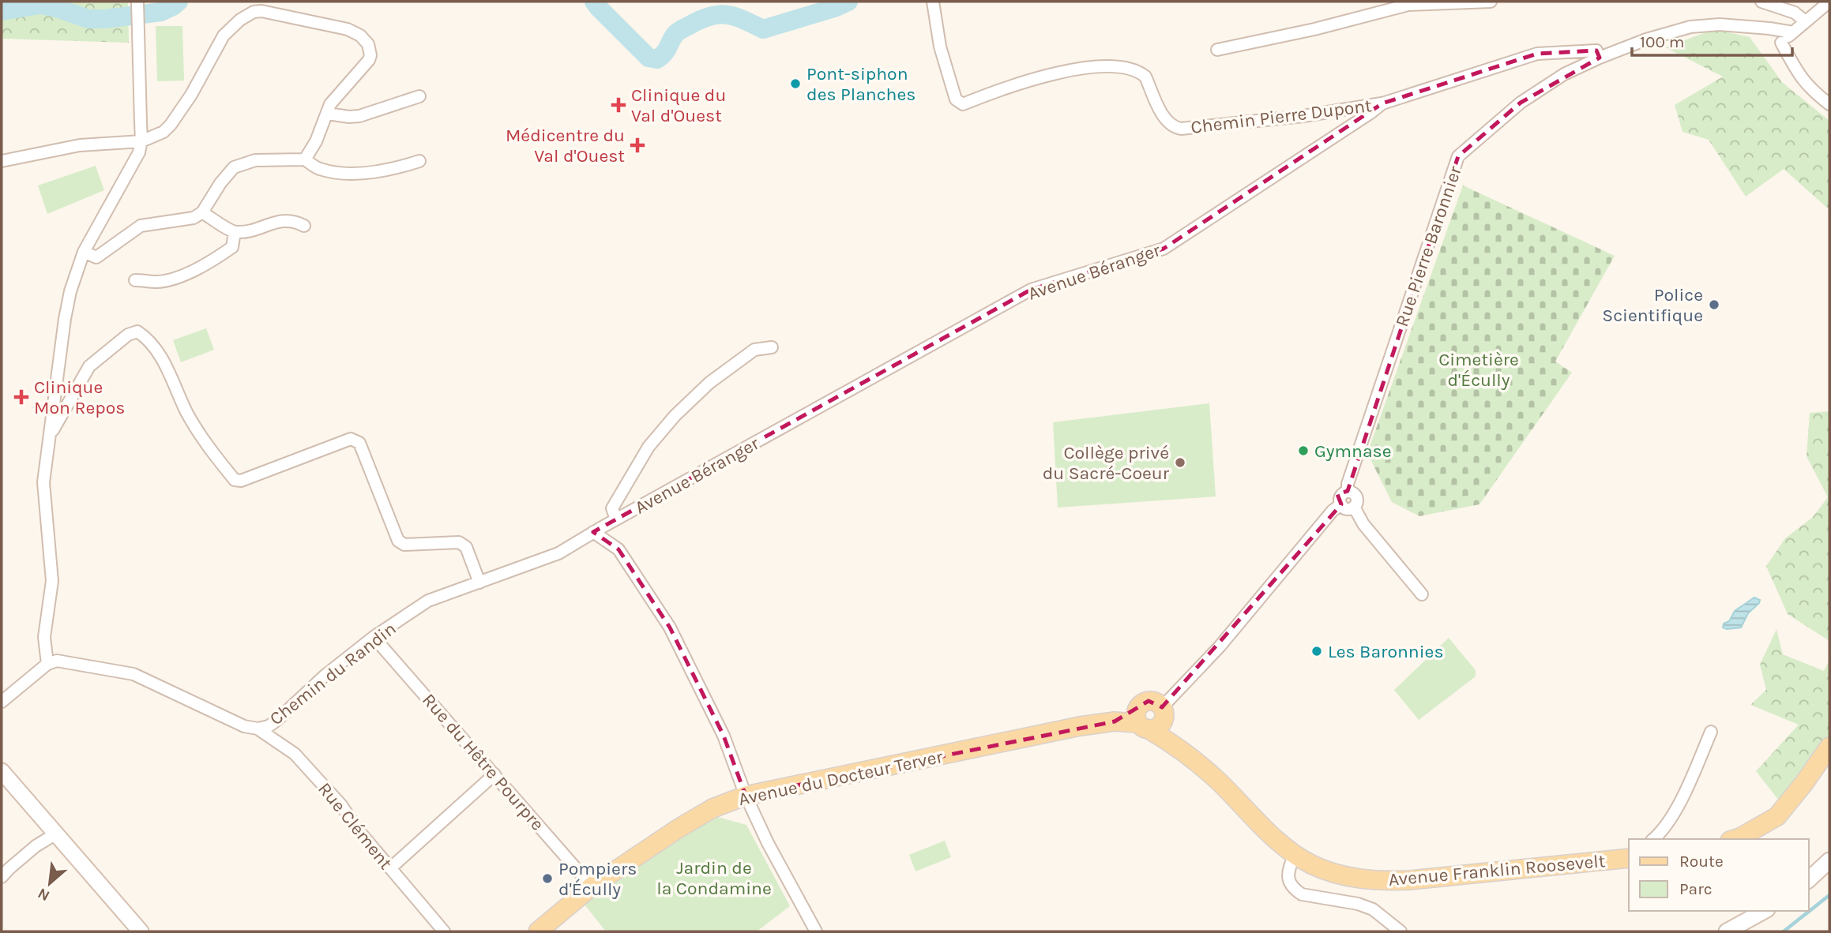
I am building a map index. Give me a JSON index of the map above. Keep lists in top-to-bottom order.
{
  "streets": {
    "main road": ["Avenue du Docteur Terver", "Avenue Franklin Roosevelt"],
    "street": [
      "Chemin Pierre Dupont",
      "Rue Pierre Baronnier",
      "Avenue Béranger",
      "Chemin du Randin",
      "Rue du Hêtre Pourpre",
      "Rue Clément"
    ]
  },
  "crossings": [
    ["Chemin Pierre Dupont", "Avenue Béranger"],
    ["Rue Pierre Baronnier", "Avenue Béranger"],
    ["Avenue Béranger", "Chemin du Randin"],
    ["Chemin du Randin", "Rue du Hêtre Pourpre"],
    ["Chemin du Randin", "Rue Clément"],
    ["Rue du Hêtre Pourpre", "Avenue du Docteur Terver"],
    ["Avenue du Docteur Terver", "Avenue Franklin Roosevelt"]
  ],
  "parks": ["Cimetière d'Écully", "Jardin de la Condamine"],
  "places": {
    "other": [
      "Pont-siphon des Planches",
      "Police Scientifique",
      "Gymnase",
      "Collège privé du Sacré-Coeur",
      "Les Baronnies",
      "Pompiers d'Écully"
    ],
    "health": ["Clinique du Val d'Ouest", "Médicentre du Val d'Ouest", "Clinique Mon Repos"]
  },
  "legend": ["Route", "Parc"],
  "scale_bar": "100 m",
  "north": "bottom left"
}
